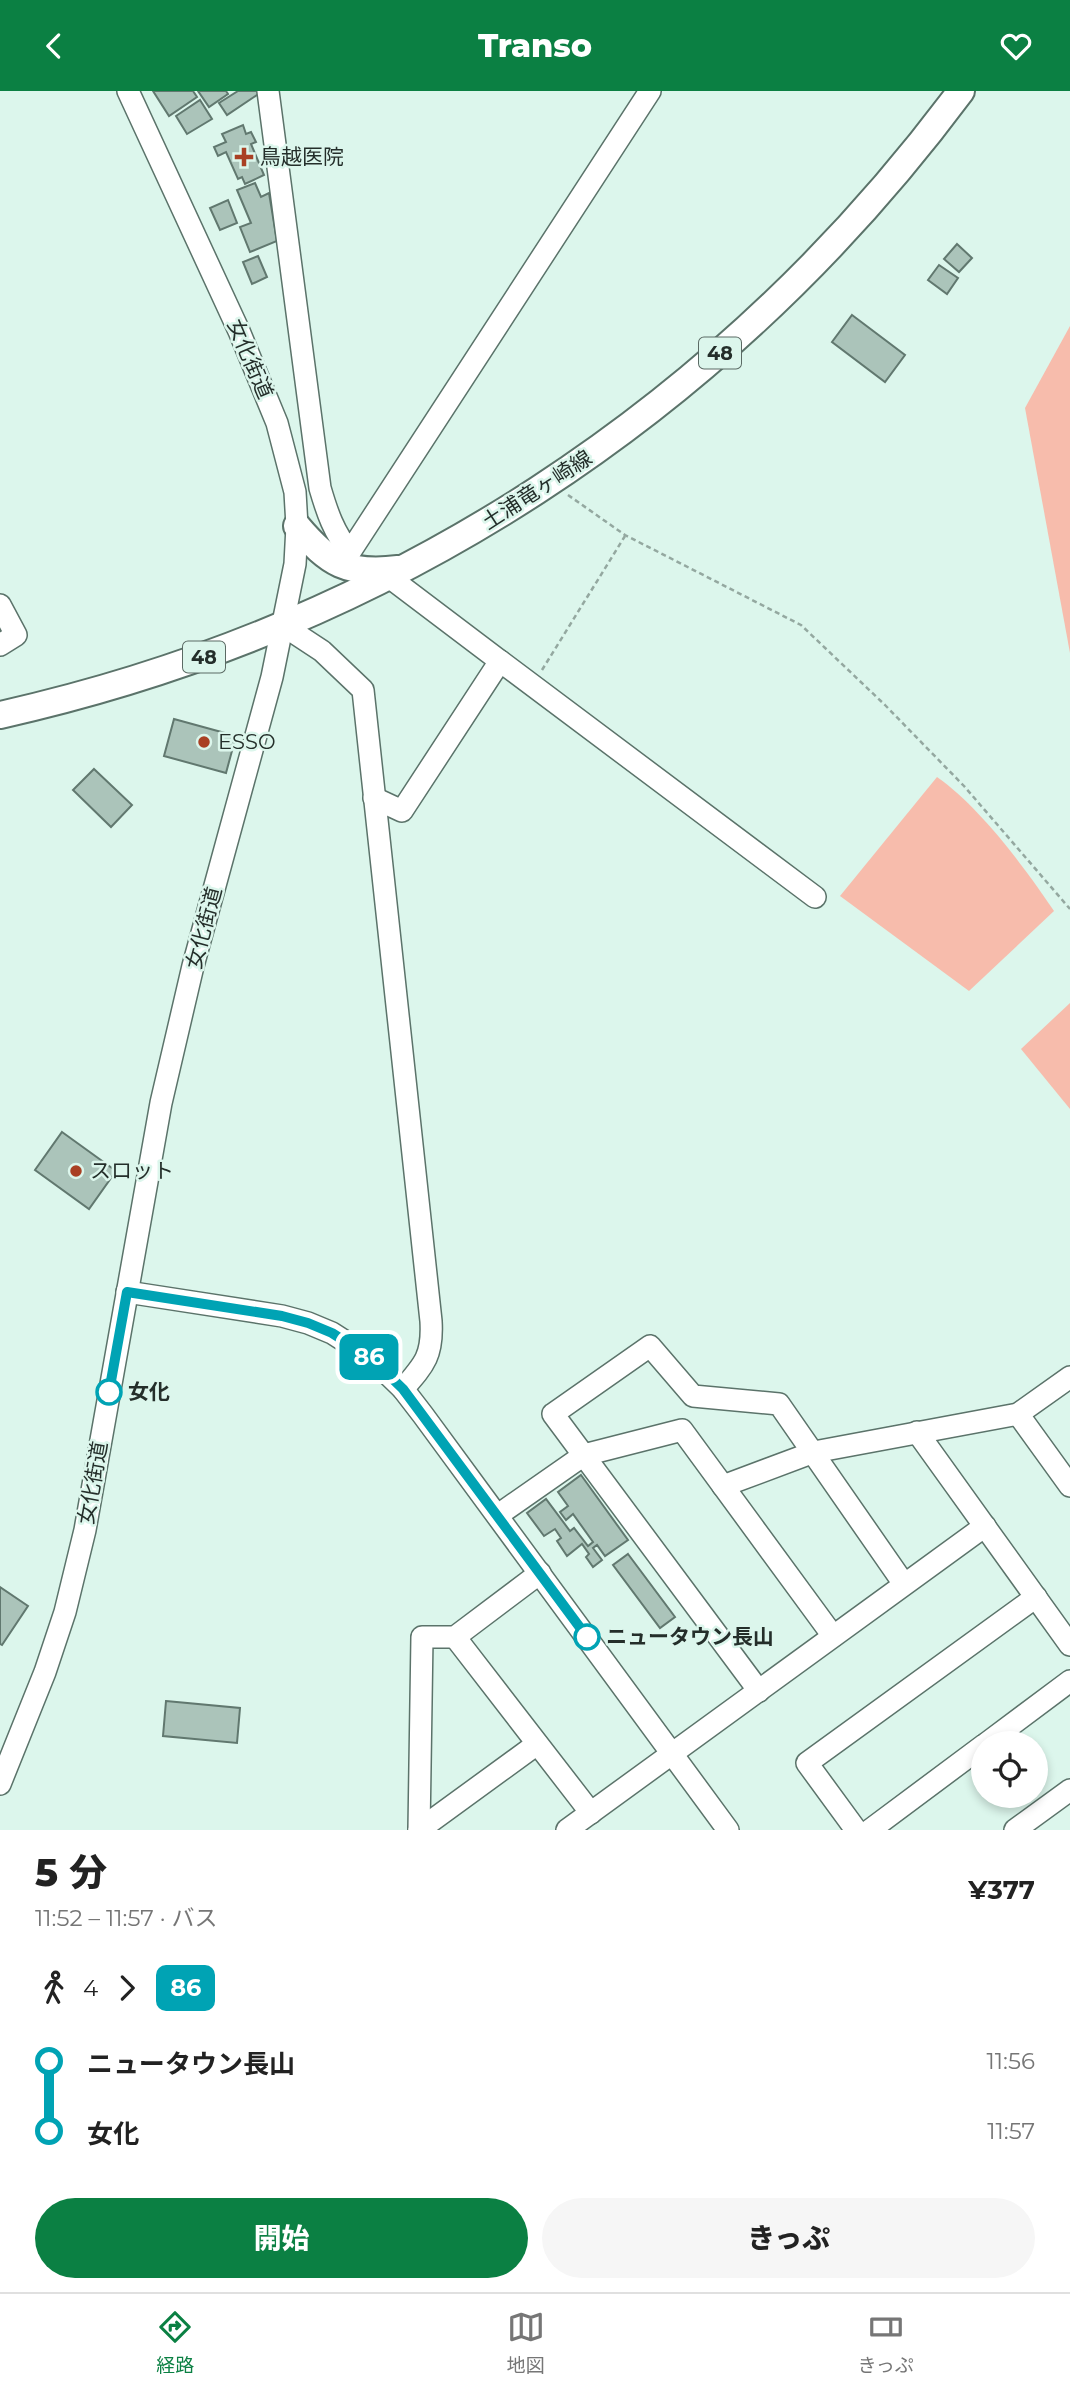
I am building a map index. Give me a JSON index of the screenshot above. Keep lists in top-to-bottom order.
{
  "streets": {
    "main road": ["48", "土浦竜ヶ崎線"],
    "street": ["女化街道"]
  },
  "crossings": [
    ["女化街道", "土浦竜ヶ崎線"]
  ],
  "places": {
    "health": ["鳥越医院"],
    "other": [
      "ESSO",
      "スロット",
      "女化",
      "ニュータウン長山"
    ]
  },
  "lines": ["bus line 86"],
  "page": {
    "header": "Transo",
    "on_map": "86",
    "heading": ["5 分", "11:52 – 11:57 · バス", "¥377"],
    "legs": ["4", "86"],
    "list": [
      {
        "name": "ニュータウン長山",
        "value": "11:56"
      },
      {
        "name": "女化",
        "value": "11:57"
      }
    ],
    "buttons": ["開始", "きっぷ"],
    "tabs": ["経路", "地図", "きっぷ"]
  }
}
